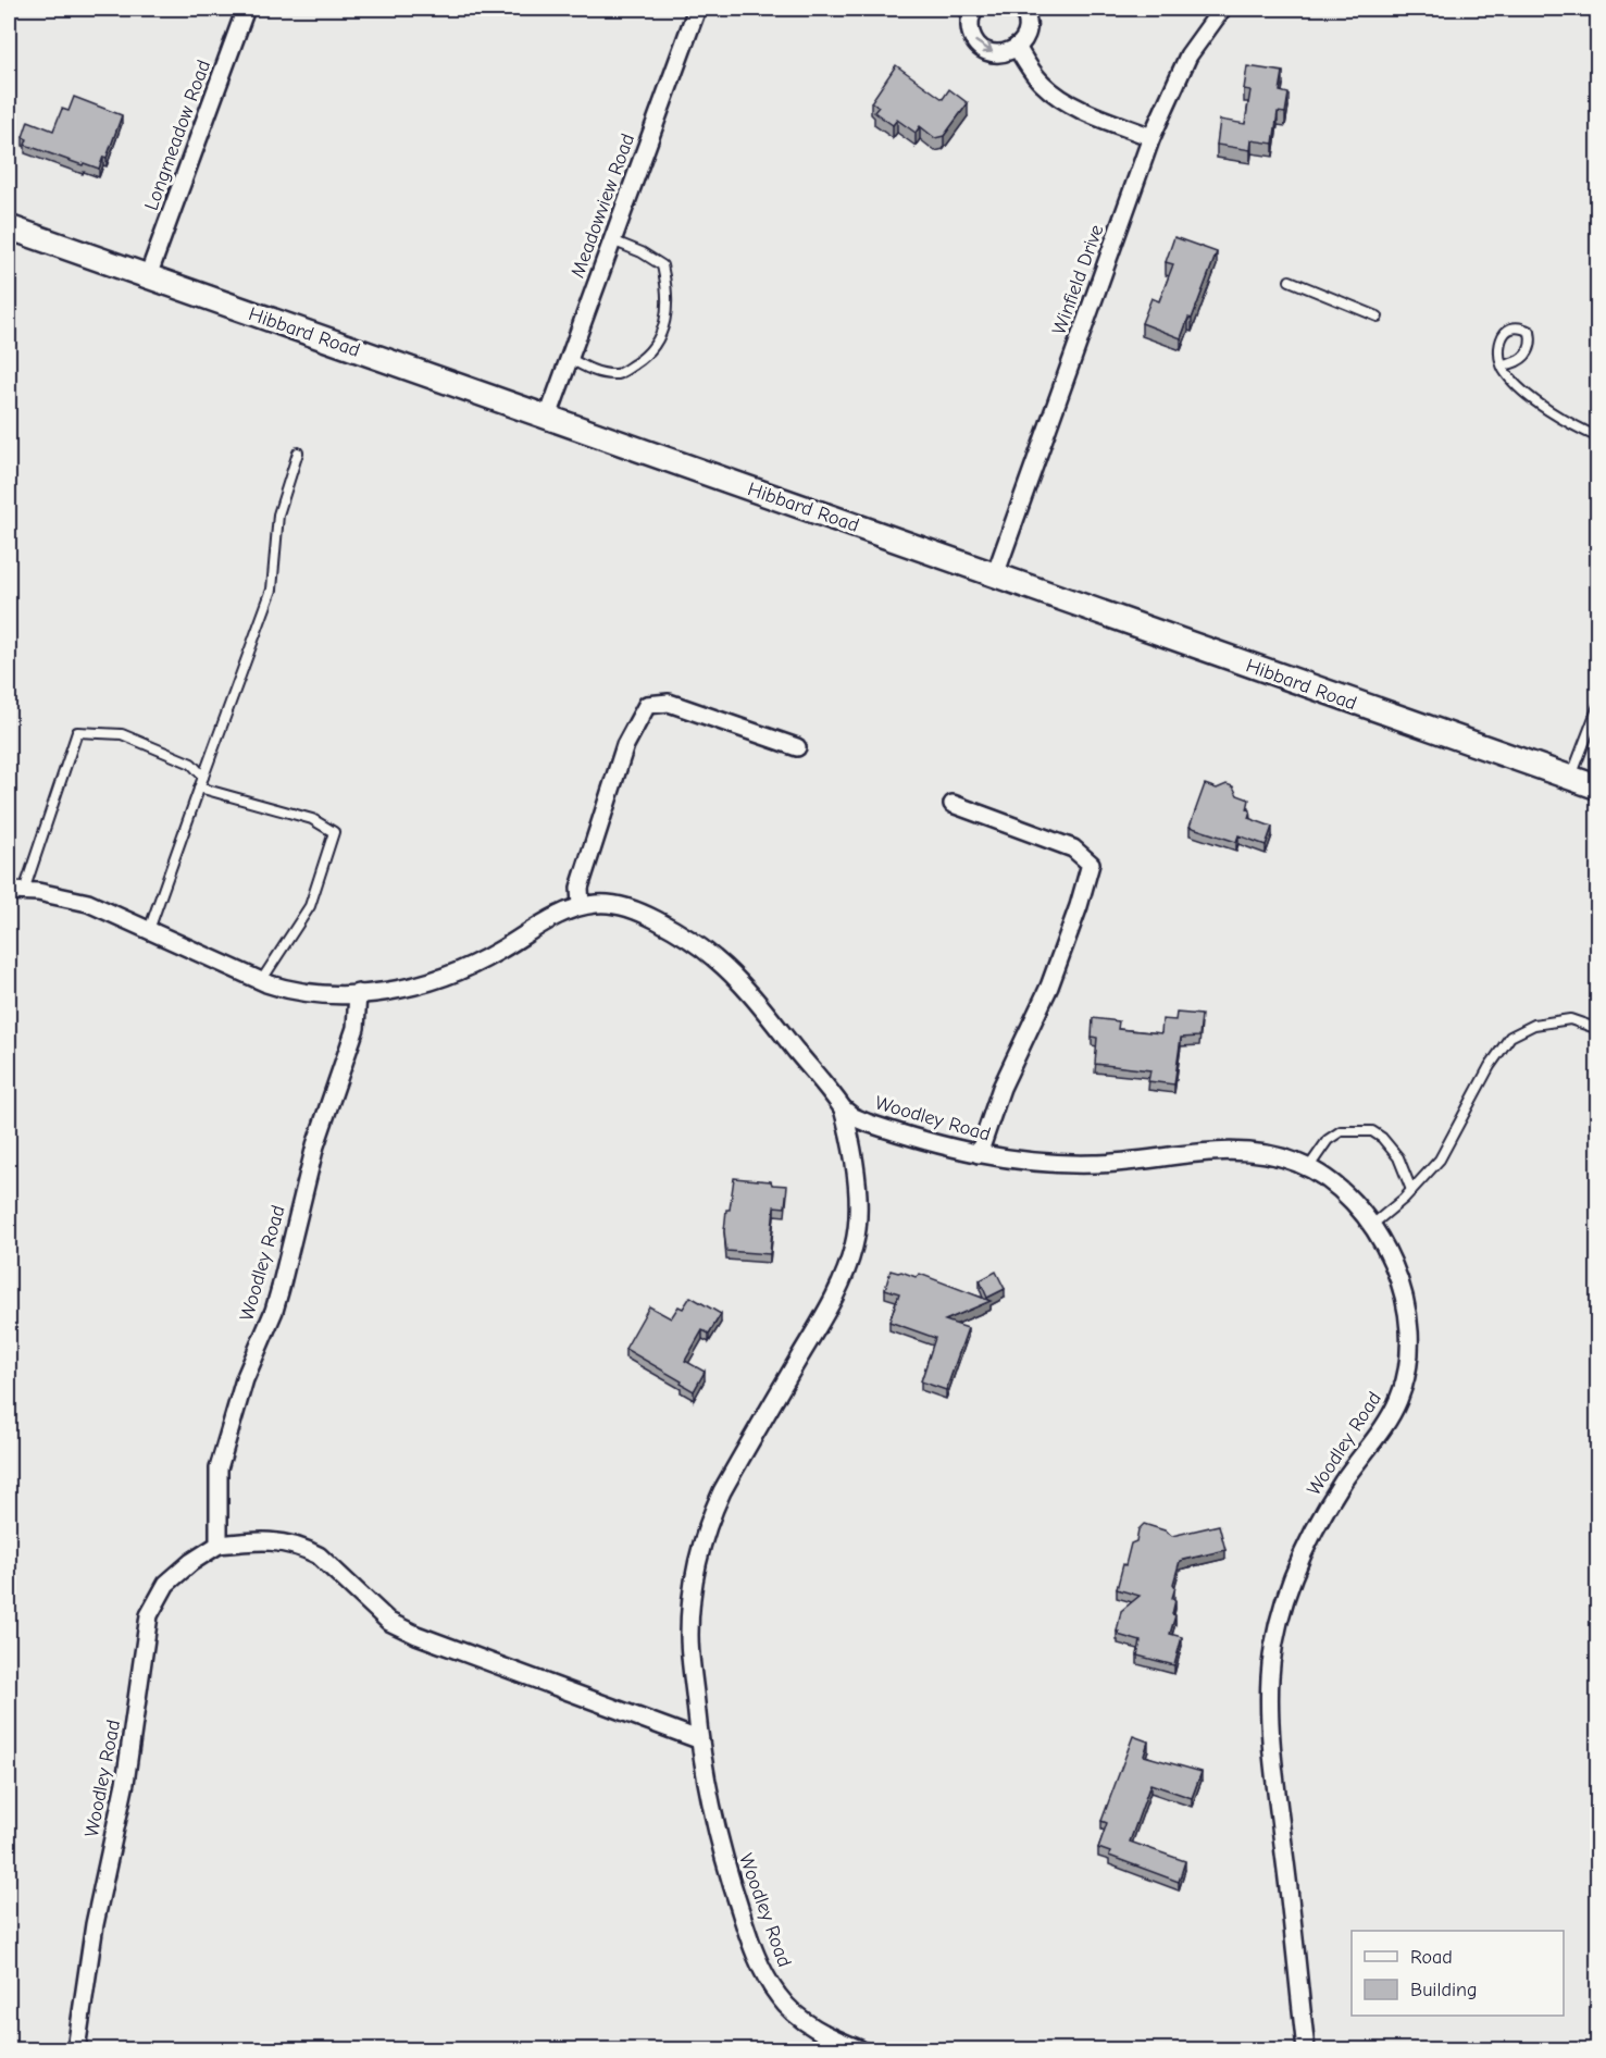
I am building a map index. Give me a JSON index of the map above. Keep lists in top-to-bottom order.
{
  "streets": {
    "street": [
      "Longmeadow Road",
      "Meadowview Road",
      "Winfield Drive",
      "Hibbard Road",
      "Woodley Road"
    ]
  },
  "crossings": [
    ["Longmeadow Road", "Hibbard Road"],
    ["Meadowview Road", "Hibbard Road"],
    ["Winfield Drive", "Hibbard Road"]
  ],
  "legend": ["Road", "Building"]
}
